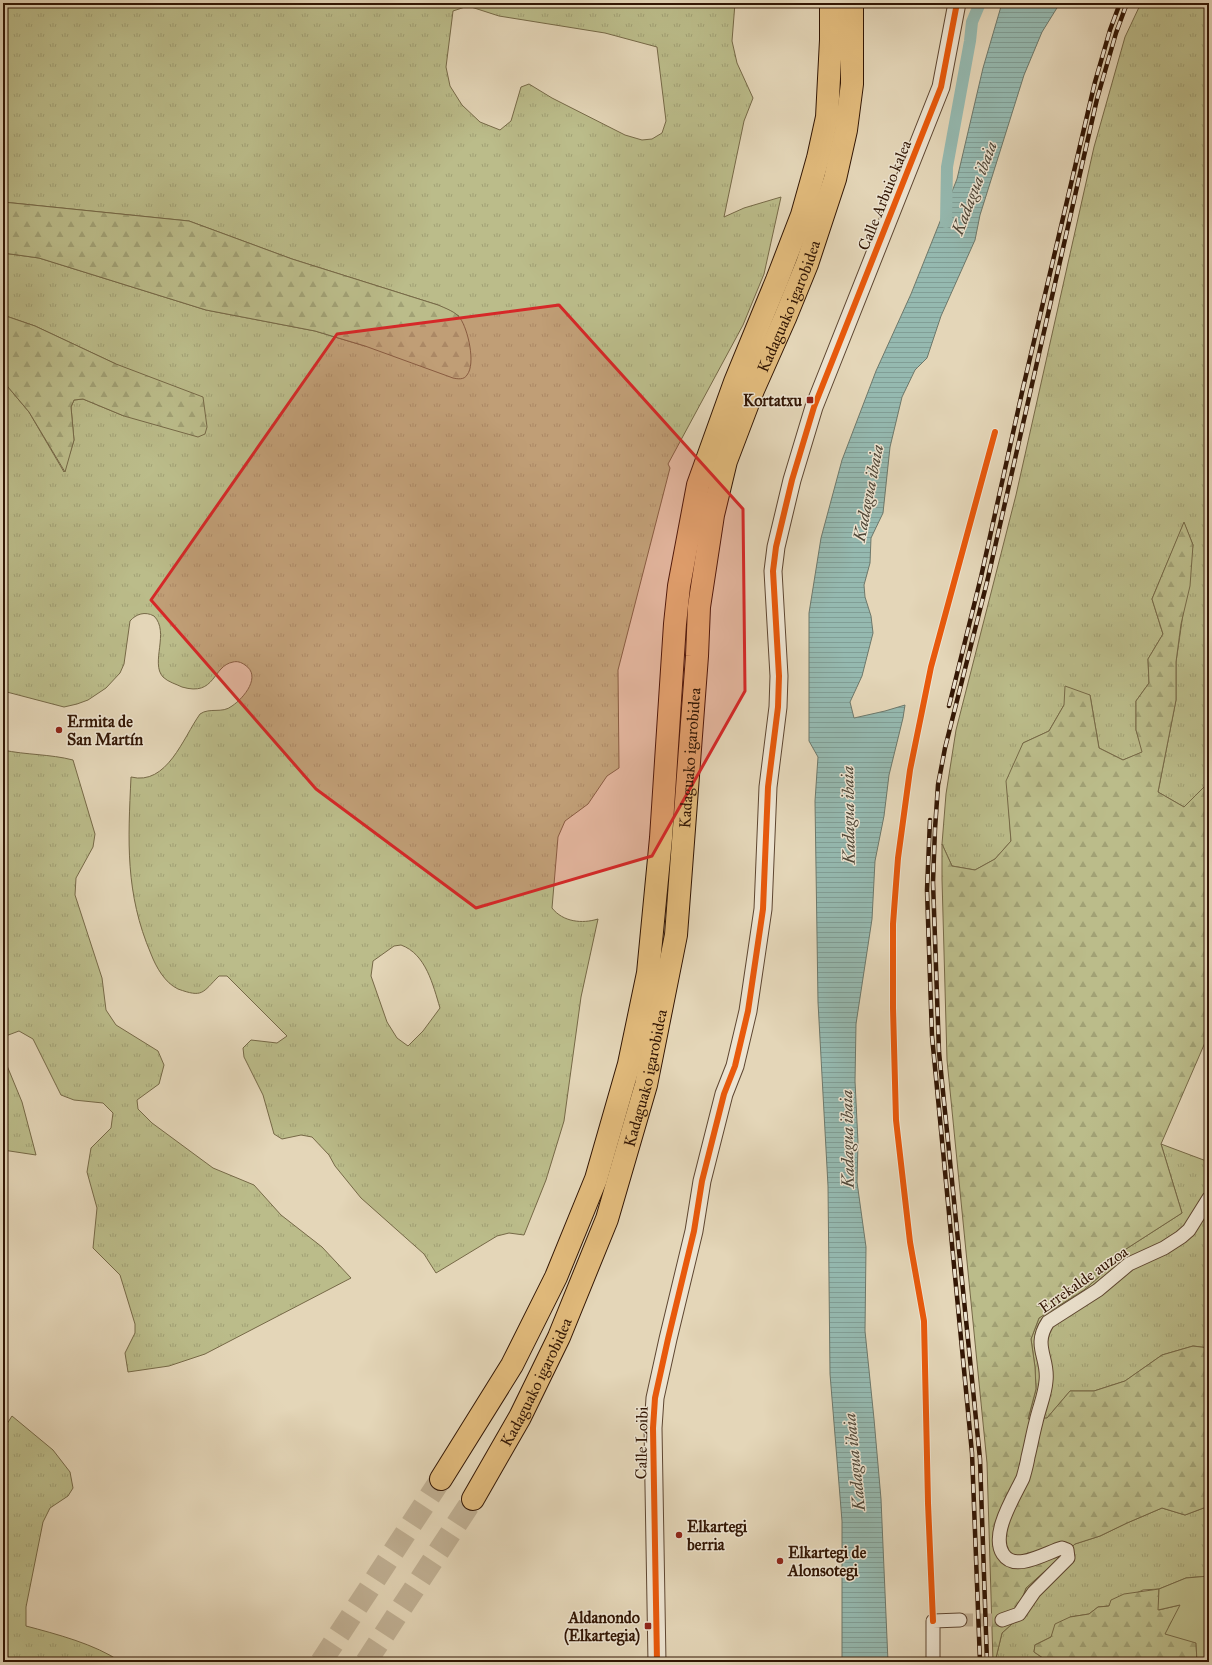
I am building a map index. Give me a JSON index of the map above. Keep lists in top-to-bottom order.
{
  "streets": {
    "highway": ["Kadaguako igarobidea"],
    "street": ["Calle Arbuio kalea", "Errekalde auzoa", "Calle Loibi"]
  },
  "crossings": [
    ["Calle Arbuio kalea", "Calle Loibi"]
  ],
  "water": ["Kadagua ibaia"],
  "places": {
    "transit": ["Kortatxu", "Aldanondo (Elkartegia)"],
    "other": ["Ermita de San Martín", "Elkartegi berria", "Elkartegi de Alonsotegi"]
  }
}
